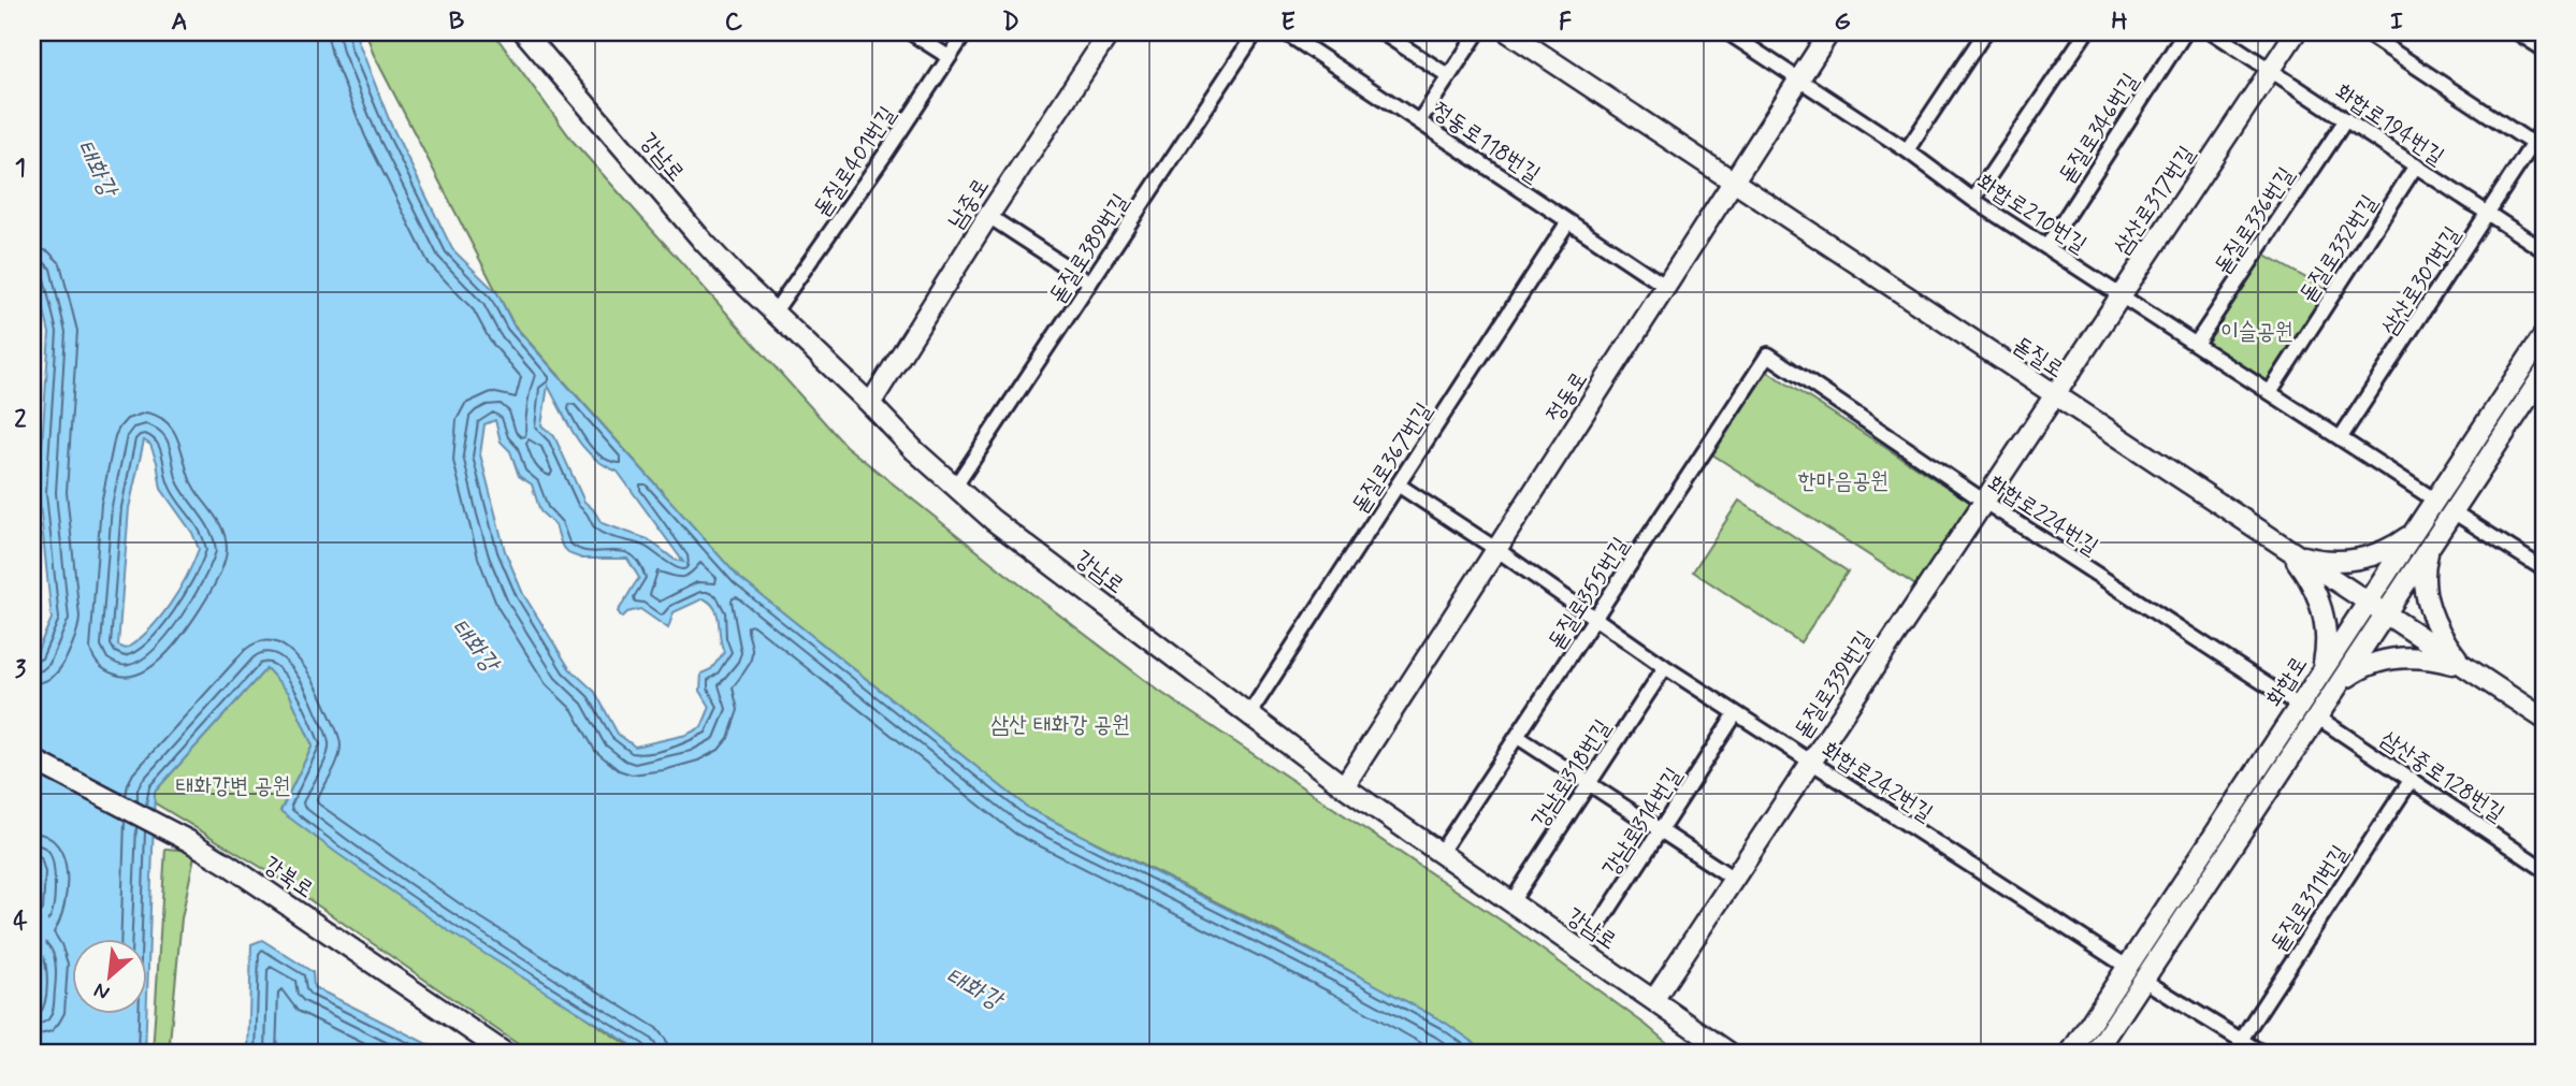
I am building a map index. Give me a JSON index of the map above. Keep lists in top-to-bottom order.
{
  "streets": {
    "main road": [
      "강남로",
      "삼산로317번길",
      "남중로",
      "돋질로",
      "정동로",
      "화합로",
      "돋질로339번길",
      "강북로"
    ],
    "street": [
      "화합로194번길",
      "돋질로346번길",
      "정동로118번길",
      "돋질로401번길",
      "화합로210번길",
      "돋질로336번길",
      "돋질로389번길",
      "돋질로332번길",
      "삼산로301번길",
      "돋질로367번길",
      "화합로224번길",
      "돋질로355번길",
      "강남로318번길",
      "삼산중로128번길",
      "화합로242번길",
      "강남로314번길",
      "돋질로311번길"
    ]
  },
  "crossings": [
    ["화합로194번길", "삼산로317번길"],
    ["화합로194번길", "돋질로336번길"],
    ["화합로194번길", "돋질로332번길"],
    ["화합로194번길", "삼산로301번길"],
    ["돋질로346번길", "화합로210번길"],
    ["정동로118번길", "정동로"],
    ["정동로118번길", "돋질로367번길"],
    ["강남로", "돋질로401번길"],
    ["강남로", "남중로"],
    ["강남로", "돋질로389번길"],
    ["강남로", "정동로"],
    ["강남로", "돋질로367번길"],
    ["강남로", "돋질로355번길"],
    ["강남로", "돋질로339번길"],
    ["강남로", "강남로318번길"],
    ["강남로", "강남로314번길"],
    ["삼산로317번길", "화합로210번길"],
    ["삼산로317번길", "돋질로"],
    ["삼산로317번길", "돋질로339번길"],
    ["화합로210번길", "돋질로336번길"],
    ["화합로210번길", "돋질로332번길"],
    ["화합로210번길", "삼산로301번길"],
    ["화합로210번길", "정동로"],
    ["화합로210번길", "화합로"],
    ["돋질로", "정동로"],
    ["돋질로", "화합로"],
    ["돋질로", "돋질로339번길"],
    ["정동로", "화합로242번길"],
    ["돋질로367번길", "화합로242번길"],
    ["화합로224번길", "돋질로355번길"],
    ["화합로224번길", "화합로"],
    ["화합로224번길", "돋질로339번길"],
    ["돋질로355번길", "화합로242번길"],
    ["화합로", "삼산중로128번길"],
    ["화합로", "화합로242번길"],
    ["돋질로339번길", "화합로242번길"],
    ["강남로318번길", "화합로242번길"],
    ["삼산중로128번길", "돋질로311번길"],
    ["화합로242번길", "강남로314번길"]
  ],
  "water": ["태화강"],
  "parks": [
    "이슬공원",
    "한마음공원",
    "삼산 태화강 공원",
    "태화강변 공원"
  ],
  "north": "bottom left",
  "grid": {
    "columns": [
      "A",
      "B",
      "C",
      "D",
      "E",
      "F",
      "G",
      "H",
      "I"
    ],
    "rows": [
      "1",
      "2",
      "3",
      "4"
    ]
  }
}
